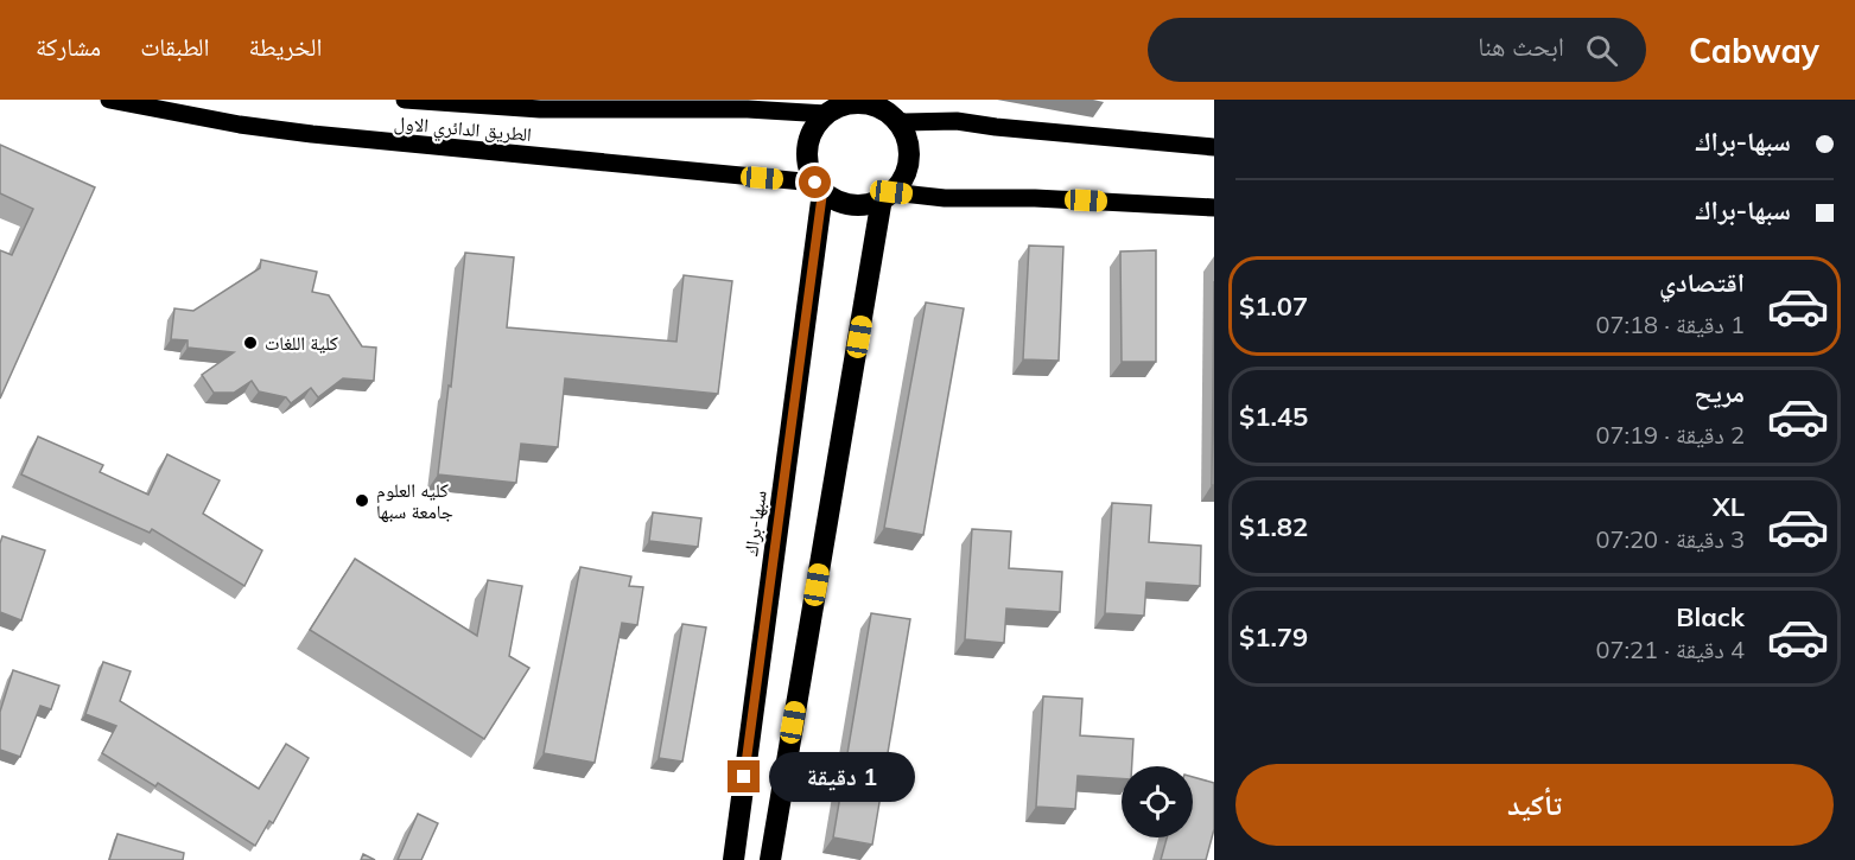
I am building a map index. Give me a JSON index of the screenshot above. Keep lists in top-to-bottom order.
{
  "streets": {
    "highway": ["سبها-براك"],
    "main road": ["الطريق الدائري الاول"]
  },
  "crossings": [
    ["الطريق الدائري الاول", "سبها-براك"]
  ],
  "places": ["كلية اللغات", "كليه العلوم جامعة سبها"],
  "page": {
    "header": "Cabway",
    "search": "ابحث هنا",
    "nav": ["الخريطة", "الطبقات", "مشاركة"],
    "banner": ["سبها-براك", "سبها-براك"],
    "list": [
      {
        "name": "اقتصادي",
        "note": "1 دقيقة · 07:18",
        "value": "$1.07"
      },
      {
        "name": "مريح",
        "note": "2 دقيقة · 07:19",
        "value": "$1.45"
      },
      {
        "name": "XL",
        "note": "3 دقيقة · 07:20",
        "value": "$1.82"
      },
      {
        "name": "Black",
        "note": "4 دقيقة · 07:21",
        "value": "$1.79"
      }
    ],
    "buttons": "تأكيد",
    "bubble": "1 دقيقة"
  }
}
